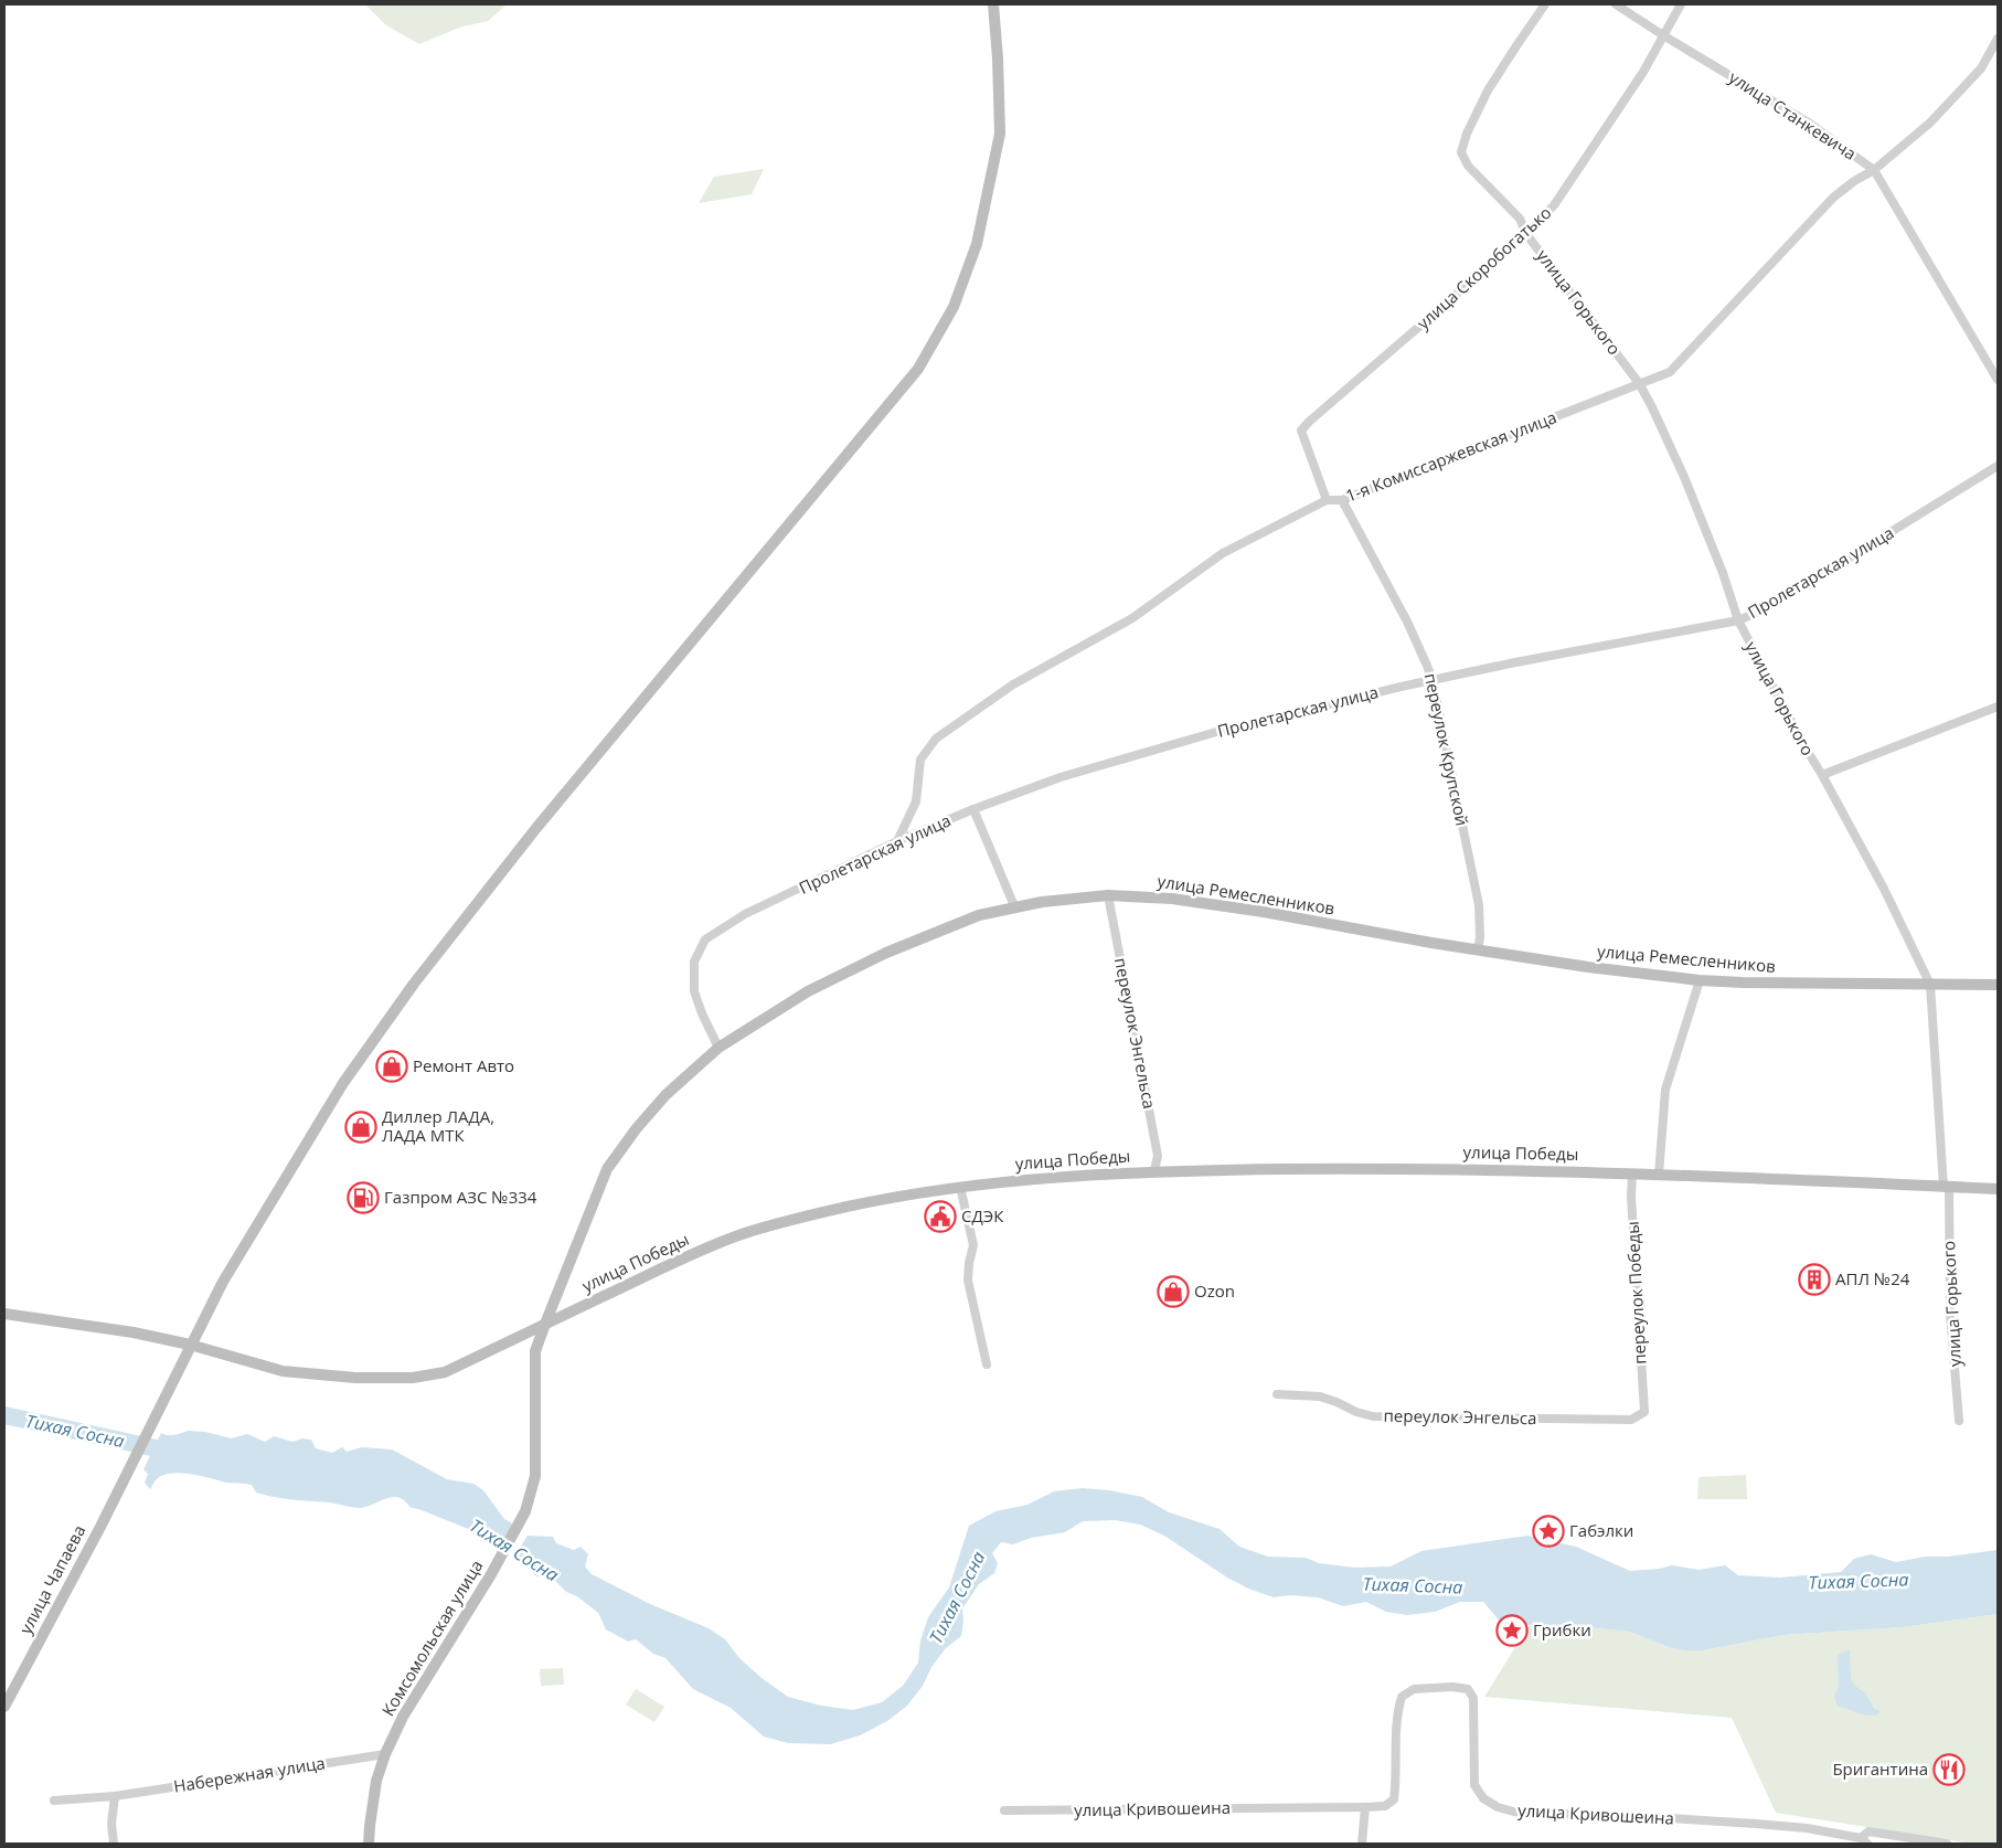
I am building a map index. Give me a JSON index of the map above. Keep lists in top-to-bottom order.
{
  "streets": {
    "main road": [
      "улица Ремесленников",
      "улица Победы",
      "улица Чапаева",
      "Комсомольская улица"
    ],
    "street": [
      "улица Станкевича",
      "улица Скоробогатько",
      "улица Горького",
      "1-я Комиссаржевская улица",
      "Пролетарская улица",
      "переулок Крупской",
      "переулок Энгельса",
      "переулок Победы",
      "Набережная улица",
      "улица Кривошеина"
    ]
  },
  "crossings": [
    ["улица Станкевича", "улица Скоробогатько"],
    ["улица Станкевича", "1-я Комиссаржевская улица"],
    ["улица Скоробогатько", "улица Горького"],
    ["улица Скоробогатько", "1-я Комиссаржевская улица"],
    ["улица Горького", "1-я Комиссаржевская улица"],
    ["улица Горького", "Пролетарская улица"],
    ["улица Горького", "улица Ремесленников"],
    ["улица Горького", "улица Победы"],
    ["1-я Комиссаржевская улица", "Пролетарская улица"],
    ["1-я Комиссаржевская улица", "переулок Крупской"],
    ["Пролетарская улица", "переулок Крупской"],
    ["Пролетарская улица", "улица Ремесленников"],
    ["переулок Крупской", "улица Ремесленников"],
    ["улица Ремесленников", "переулок Энгельса"],
    ["улица Ремесленников", "улица Победы"],
    ["улица Ремесленников", "Комсомольская улица"],
    ["переулок Энгельса", "улица Победы"],
    ["переулок Энгельса", "переулок Победы"],
    ["улица Победы", "переулок Победы"],
    ["улица Победы", "улица Чапаева"],
    ["улица Победы", "Комсомольская улица"],
    ["Комсомольская улица", "Набережная улица"]
  ],
  "water": ["Тихая Сосна"],
  "places": {
    "shop": ["Ремонт Авто", "Диллер ЛАДА, ЛАДА МТК", "Ozon"],
    "fuel station": ["Газпром АЗС №334"],
    "public building": ["СДЭК"],
    "building": ["АПЛ №24"],
    "place": ["Габэлки", "Грибки"],
    "restaurant": ["Бригантина"]
  }
}
